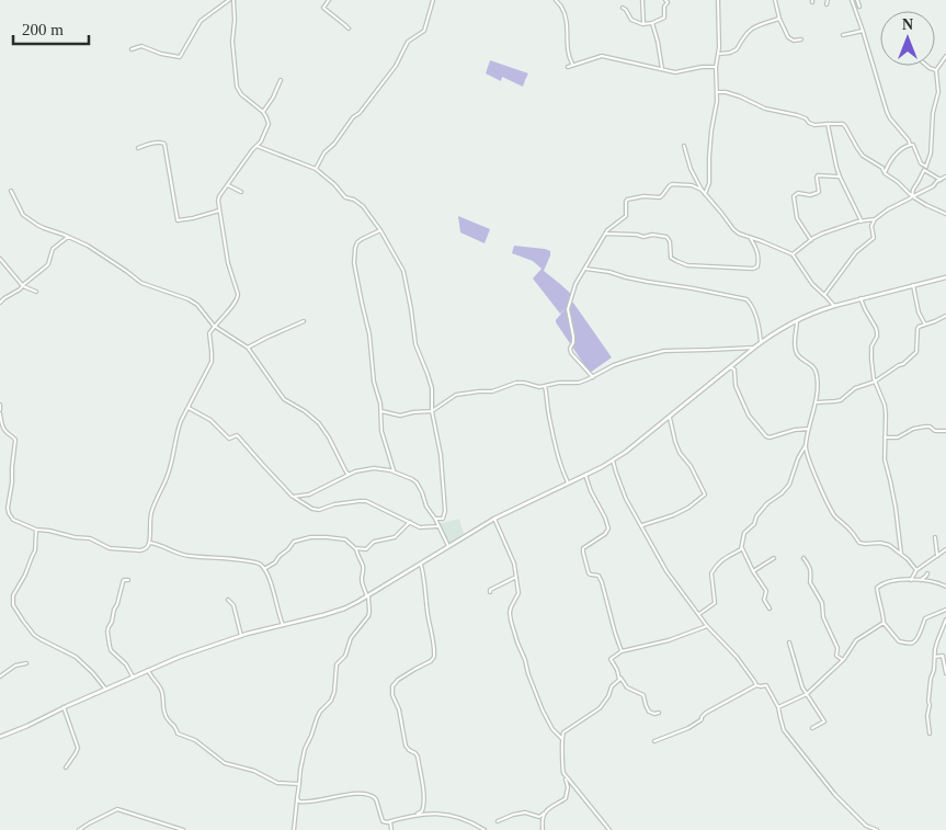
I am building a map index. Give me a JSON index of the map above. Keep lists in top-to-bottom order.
{
  "scale_bar": "200 m",
  "north": "top"
}
